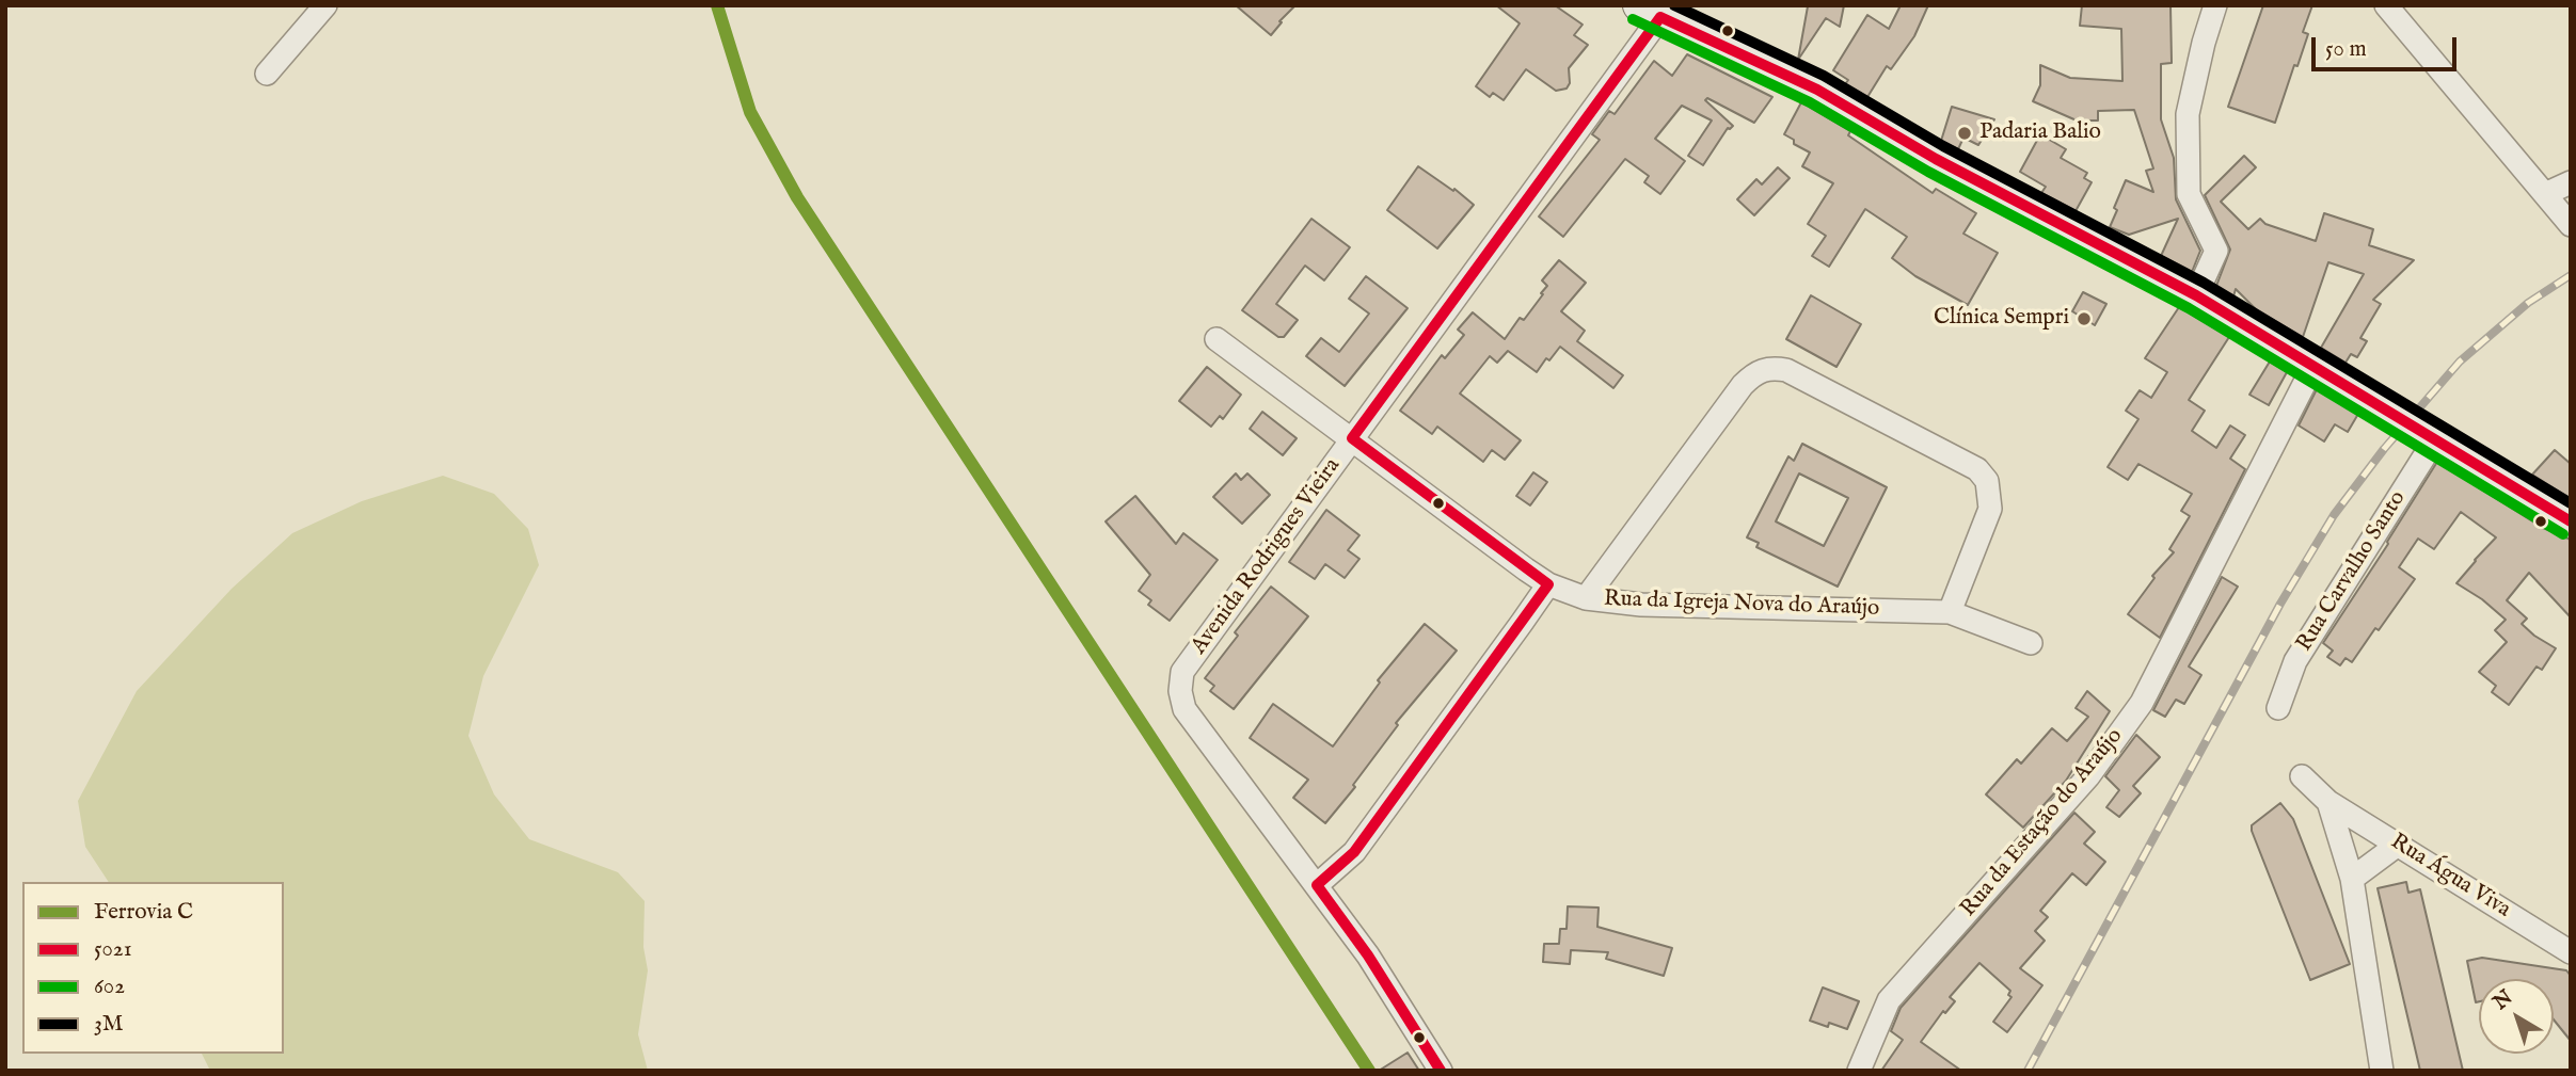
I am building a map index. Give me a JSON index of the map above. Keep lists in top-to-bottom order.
{
  "streets": {
    "street": [
      "Avenida Rodrigues Vieira",
      "Rua Carvalho Santo",
      "Rua da Igreja Nova do Araújo",
      "Rua da Estação do Araújo",
      "Rua Água Viva"
    ]
  },
  "crossings": [
    ["Avenida Rodrigues Vieira", "Rua da Igreja Nova do Araújo"]
  ],
  "places": ["Padaria Balio", "Clínica Sempri"],
  "lines": [
    "rail line C",
    "transit line 3M",
    "transit line 5021",
    "transit line 602"
  ],
  "legend": [
    "Ferrovia C",
    "5021",
    "602",
    "3M"
  ],
  "scale_bar": "50 m",
  "north": "top left"
}
